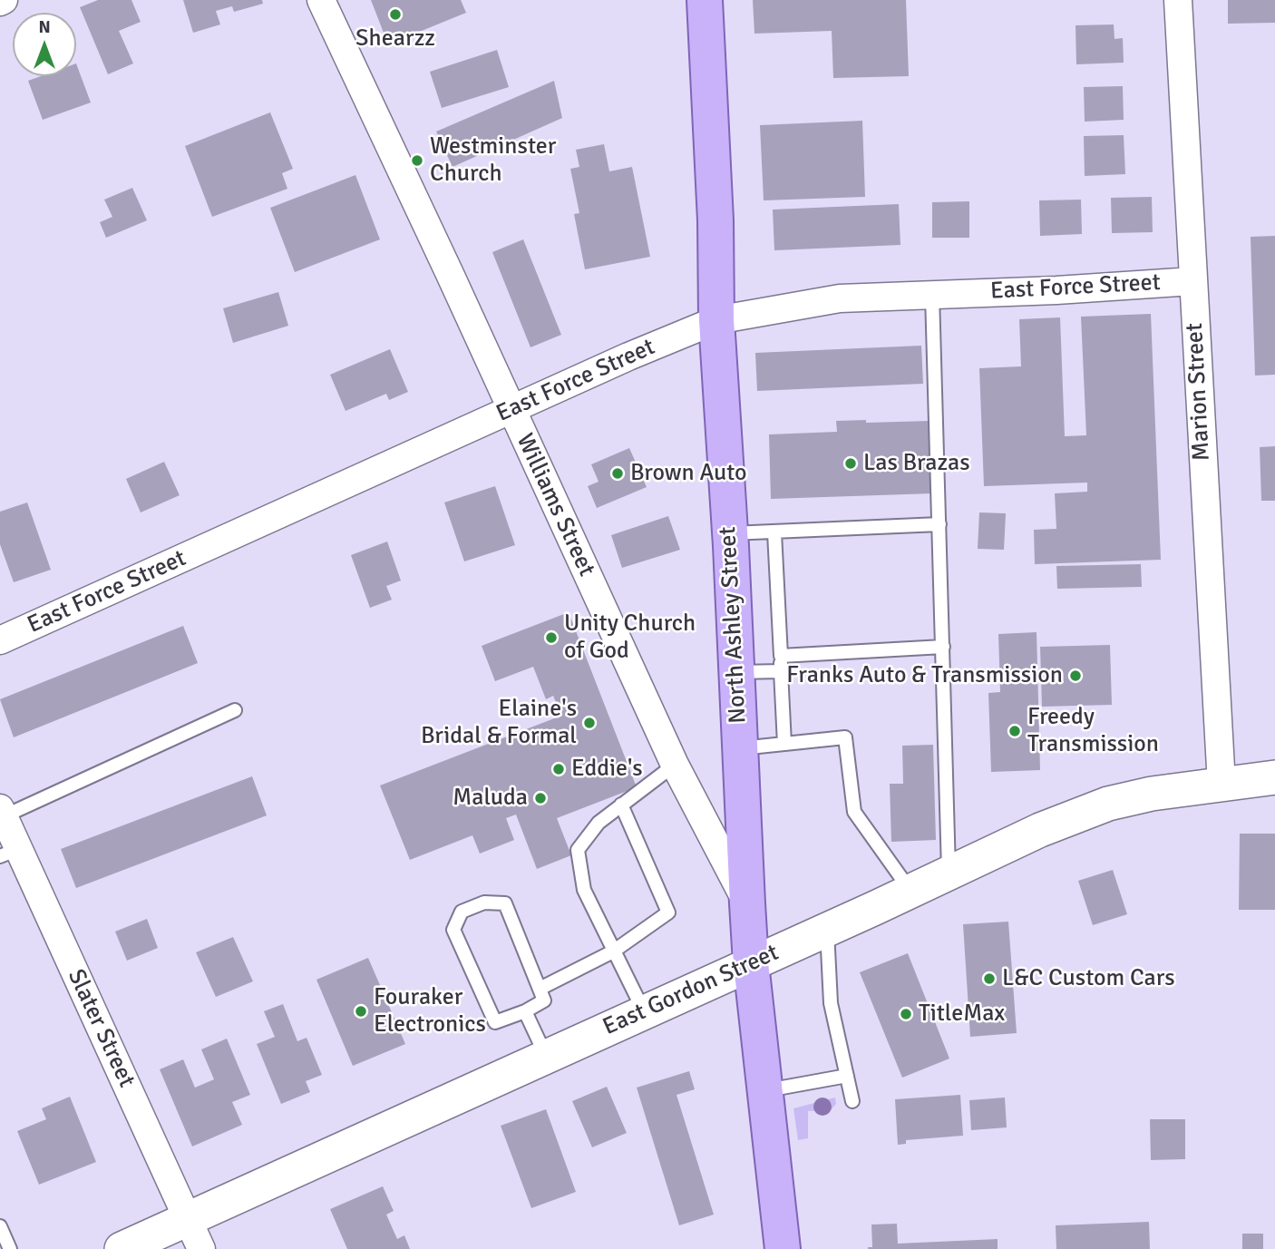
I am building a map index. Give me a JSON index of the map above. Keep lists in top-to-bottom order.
{
  "streets": {
    "main road": ["North Ashley Street"],
    "street": [
      "East Force Street",
      "Marion Street",
      "Williams Street",
      "East Gordon Street",
      "Slater Street"
    ]
  },
  "crossings": [
    ["East Force Street", "Marion Street"],
    ["East Force Street", "Williams Street"],
    ["East Force Street", "North Ashley Street"],
    ["Marion Street", "East Gordon Street"],
    ["Williams Street", "North Ashley Street"],
    ["North Ashley Street", "East Gordon Street"],
    ["East Gordon Street", "Slater Street"]
  ],
  "places": [
    "Shearzz",
    "Westminster Church",
    "Las Brazas",
    "Brown Auto",
    "Unity Church of God",
    "Franks Auto & Transmission",
    "Elaine's Bridal & Formal",
    "Freedy Transmission",
    "Eddie's",
    "Maluda",
    "L&C Custom Cars",
    "Fouraker Electronics",
    "TitleMax"
  ],
  "north": "top"
}
